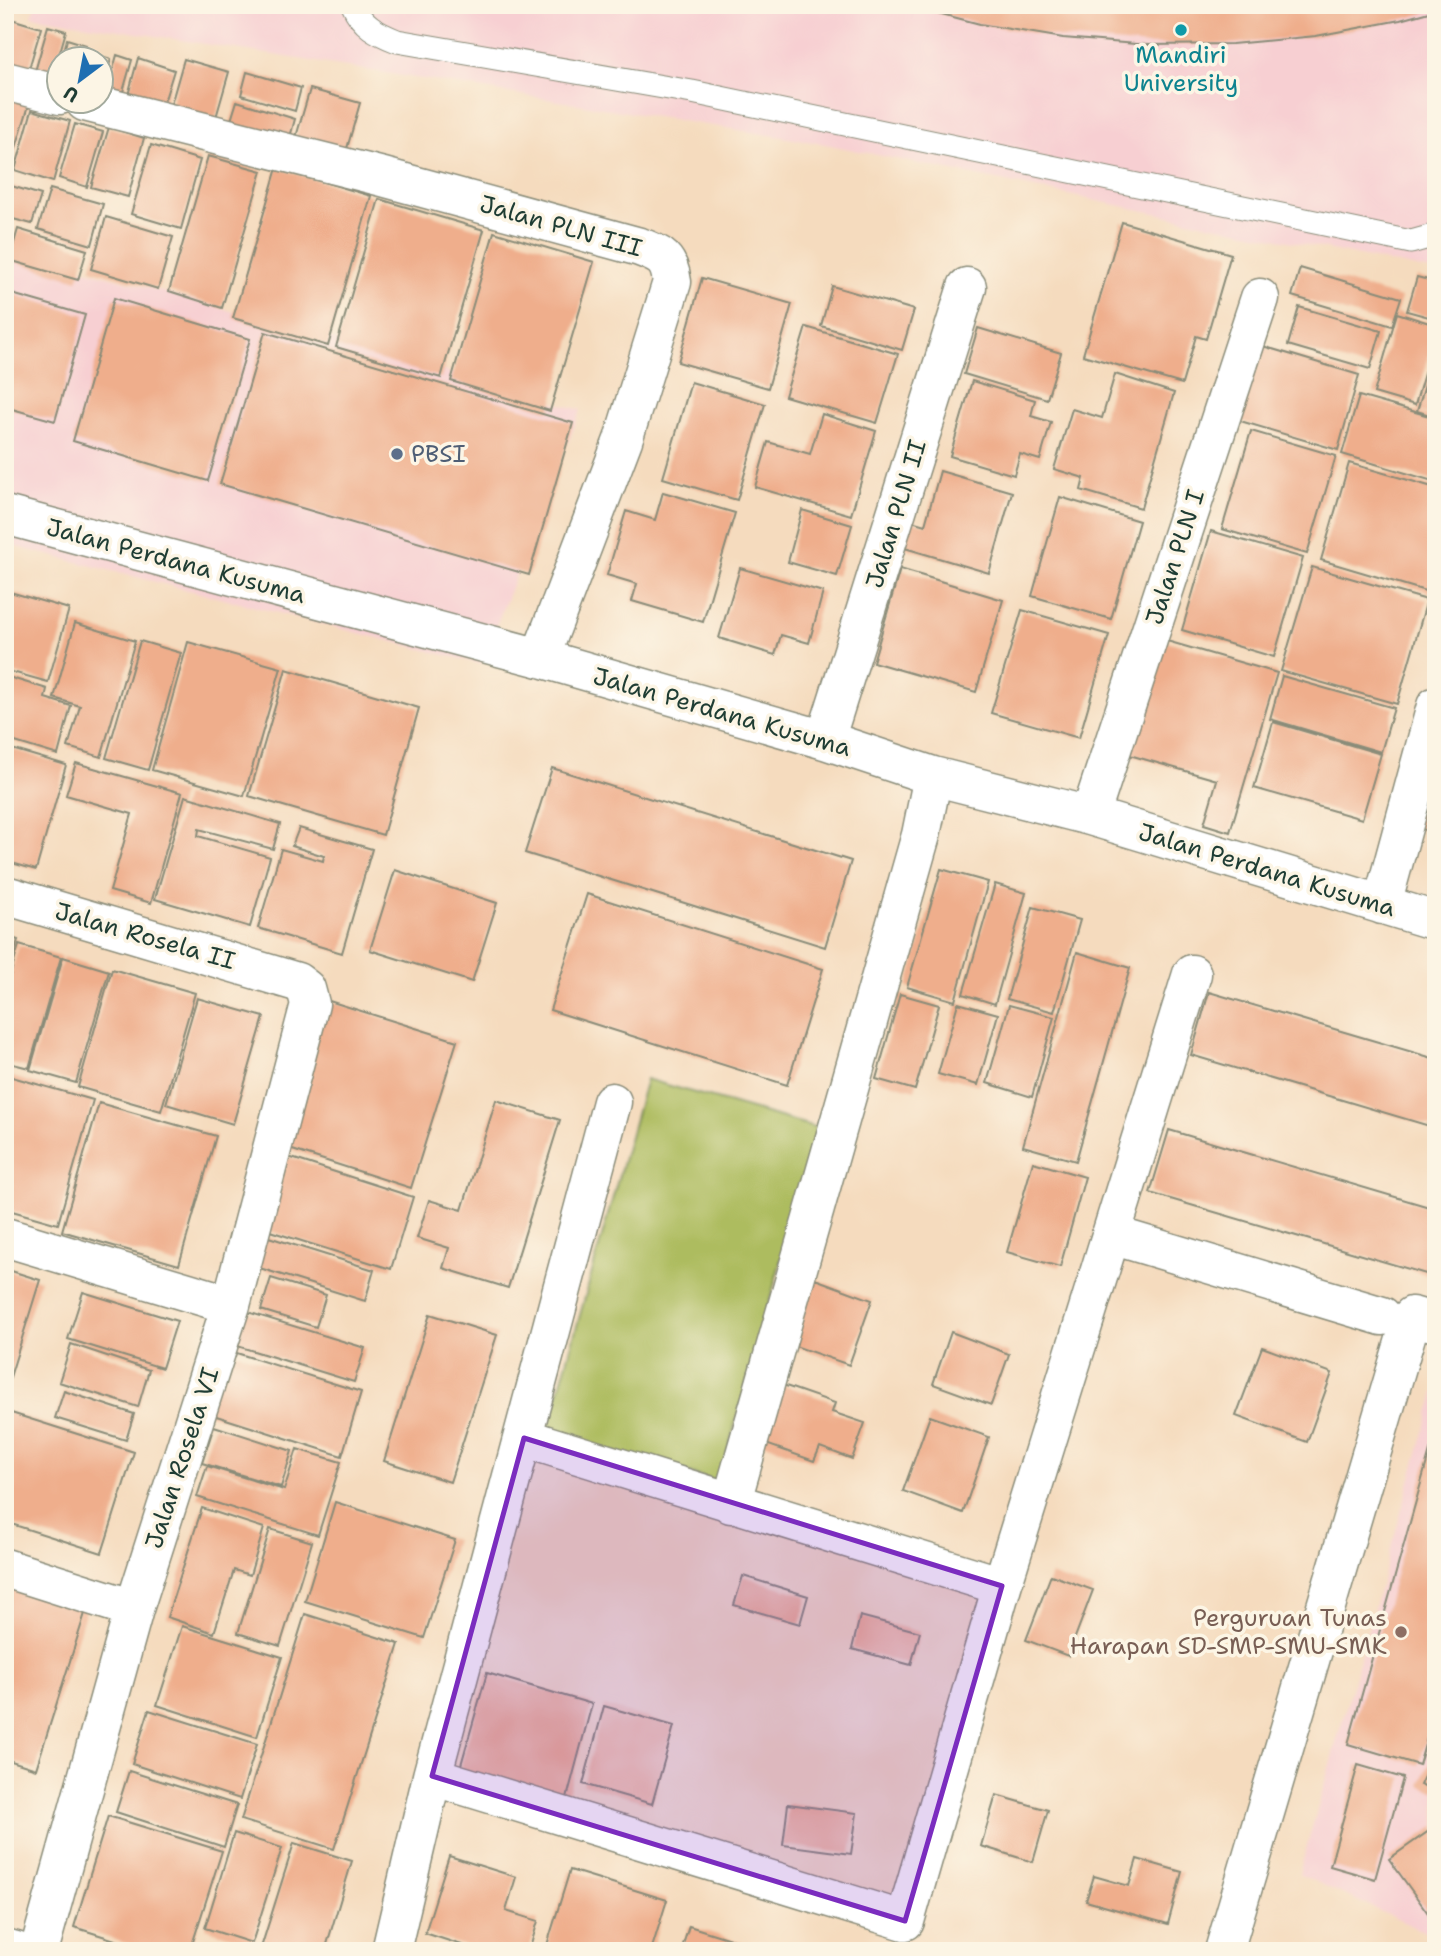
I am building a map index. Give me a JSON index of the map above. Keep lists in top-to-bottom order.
{
  "streets": {
    "street": [
      "Jalan PLN III",
      "Jalan PLN II",
      "Jalan PLN I",
      "Jalan Perdana Kusuma",
      "Jalan Rosela II",
      "Jalan Rosela VI"
    ]
  },
  "crossings": [
    ["Jalan PLN III", "Jalan Perdana Kusuma"],
    ["Jalan PLN II", "Jalan Perdana Kusuma"],
    ["Jalan PLN I", "Jalan Perdana Kusuma"],
    ["Jalan Rosela II", "Jalan Rosela VI"]
  ],
  "places": ["Mandiri University", "PBSI", "Perguruan Tunas Harapan SD-SMP-SMU-SMK"],
  "north": "bottom left"
}
